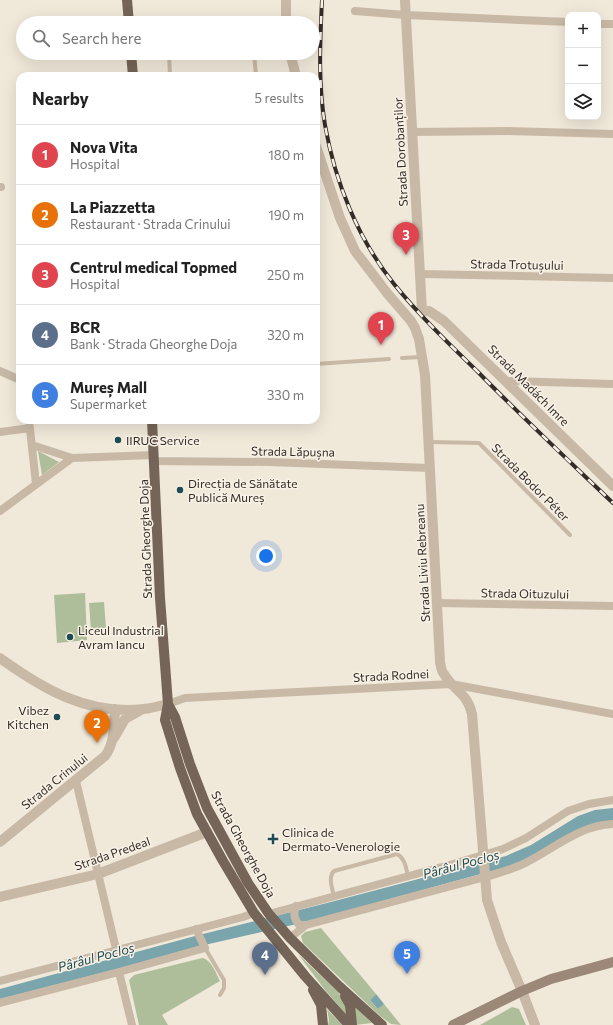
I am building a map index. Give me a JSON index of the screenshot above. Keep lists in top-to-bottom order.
{
  "streets": {
    "main road": ["Strada Gheorghe Doja"],
    "street": [
      "Strada Dorobanților",
      "Strada Trotușului",
      "Strada Madách Imre",
      "Strada Lăpușna",
      "Strada Liviu Rebreanu",
      "Strada Oituzului",
      "Strada Rodnei",
      "Strada Crinului",
      "Strada Predeal"
    ],
    "lane": ["Strada Bodor Péter"]
  },
  "crossings": [
    ["Strada Dorobanților", "Strada Trotușului"],
    ["Strada Dorobanților", "Strada Madách Imre"],
    ["Strada Lăpușna", "Strada Gheorghe Doja"],
    ["Strada Lăpușna", "Strada Liviu Rebreanu"],
    ["Strada Bodor Péter", "Strada Liviu Rebreanu"],
    ["Strada Gheorghe Doja", "Strada Rodnei"],
    ["Strada Gheorghe Doja", "Strada Predeal"],
    ["Strada Liviu Rebreanu", "Strada Oituzului"],
    ["Strada Liviu Rebreanu", "Strada Rodnei"]
  ],
  "water": ["Pârâul Pocloș"],
  "places": {
    "other": [
      "IIRUC Service",
      "Direcția de Sănătate Publică Mureș",
      "Liceul Industrial Avram Iancu",
      "Vibez Kitchen"
    ],
    "health": ["Clinica de Dermato-Venerologie"]
  },
  "page": {
    "map_buttons": ["+", "−"],
    "search": "Search here",
    "heading": ["Nearby", "5 results"],
    "list": [
      {
        "mark": "1",
        "name": "Nova Vita",
        "note": "Hospital",
        "value": "180 m"
      },
      {
        "mark": "2",
        "name": "La Piazzetta",
        "note": "Restaurant · Strada Crinului",
        "value": "190 m"
      },
      {
        "mark": "3",
        "name": "Centrul medical Topmed",
        "note": "Hospital",
        "value": "250 m"
      },
      {
        "mark": "4",
        "name": "BCR",
        "note": "Bank · Strada Gheorghe Doja",
        "value": "320 m"
      },
      {
        "mark": "5",
        "name": "Mureș Mall",
        "note": "Supermarket",
        "value": "330 m"
      }
    ],
    "pins": [
      "3",
      "1",
      "2",
      "5",
      "4"
    ]
  }
}
